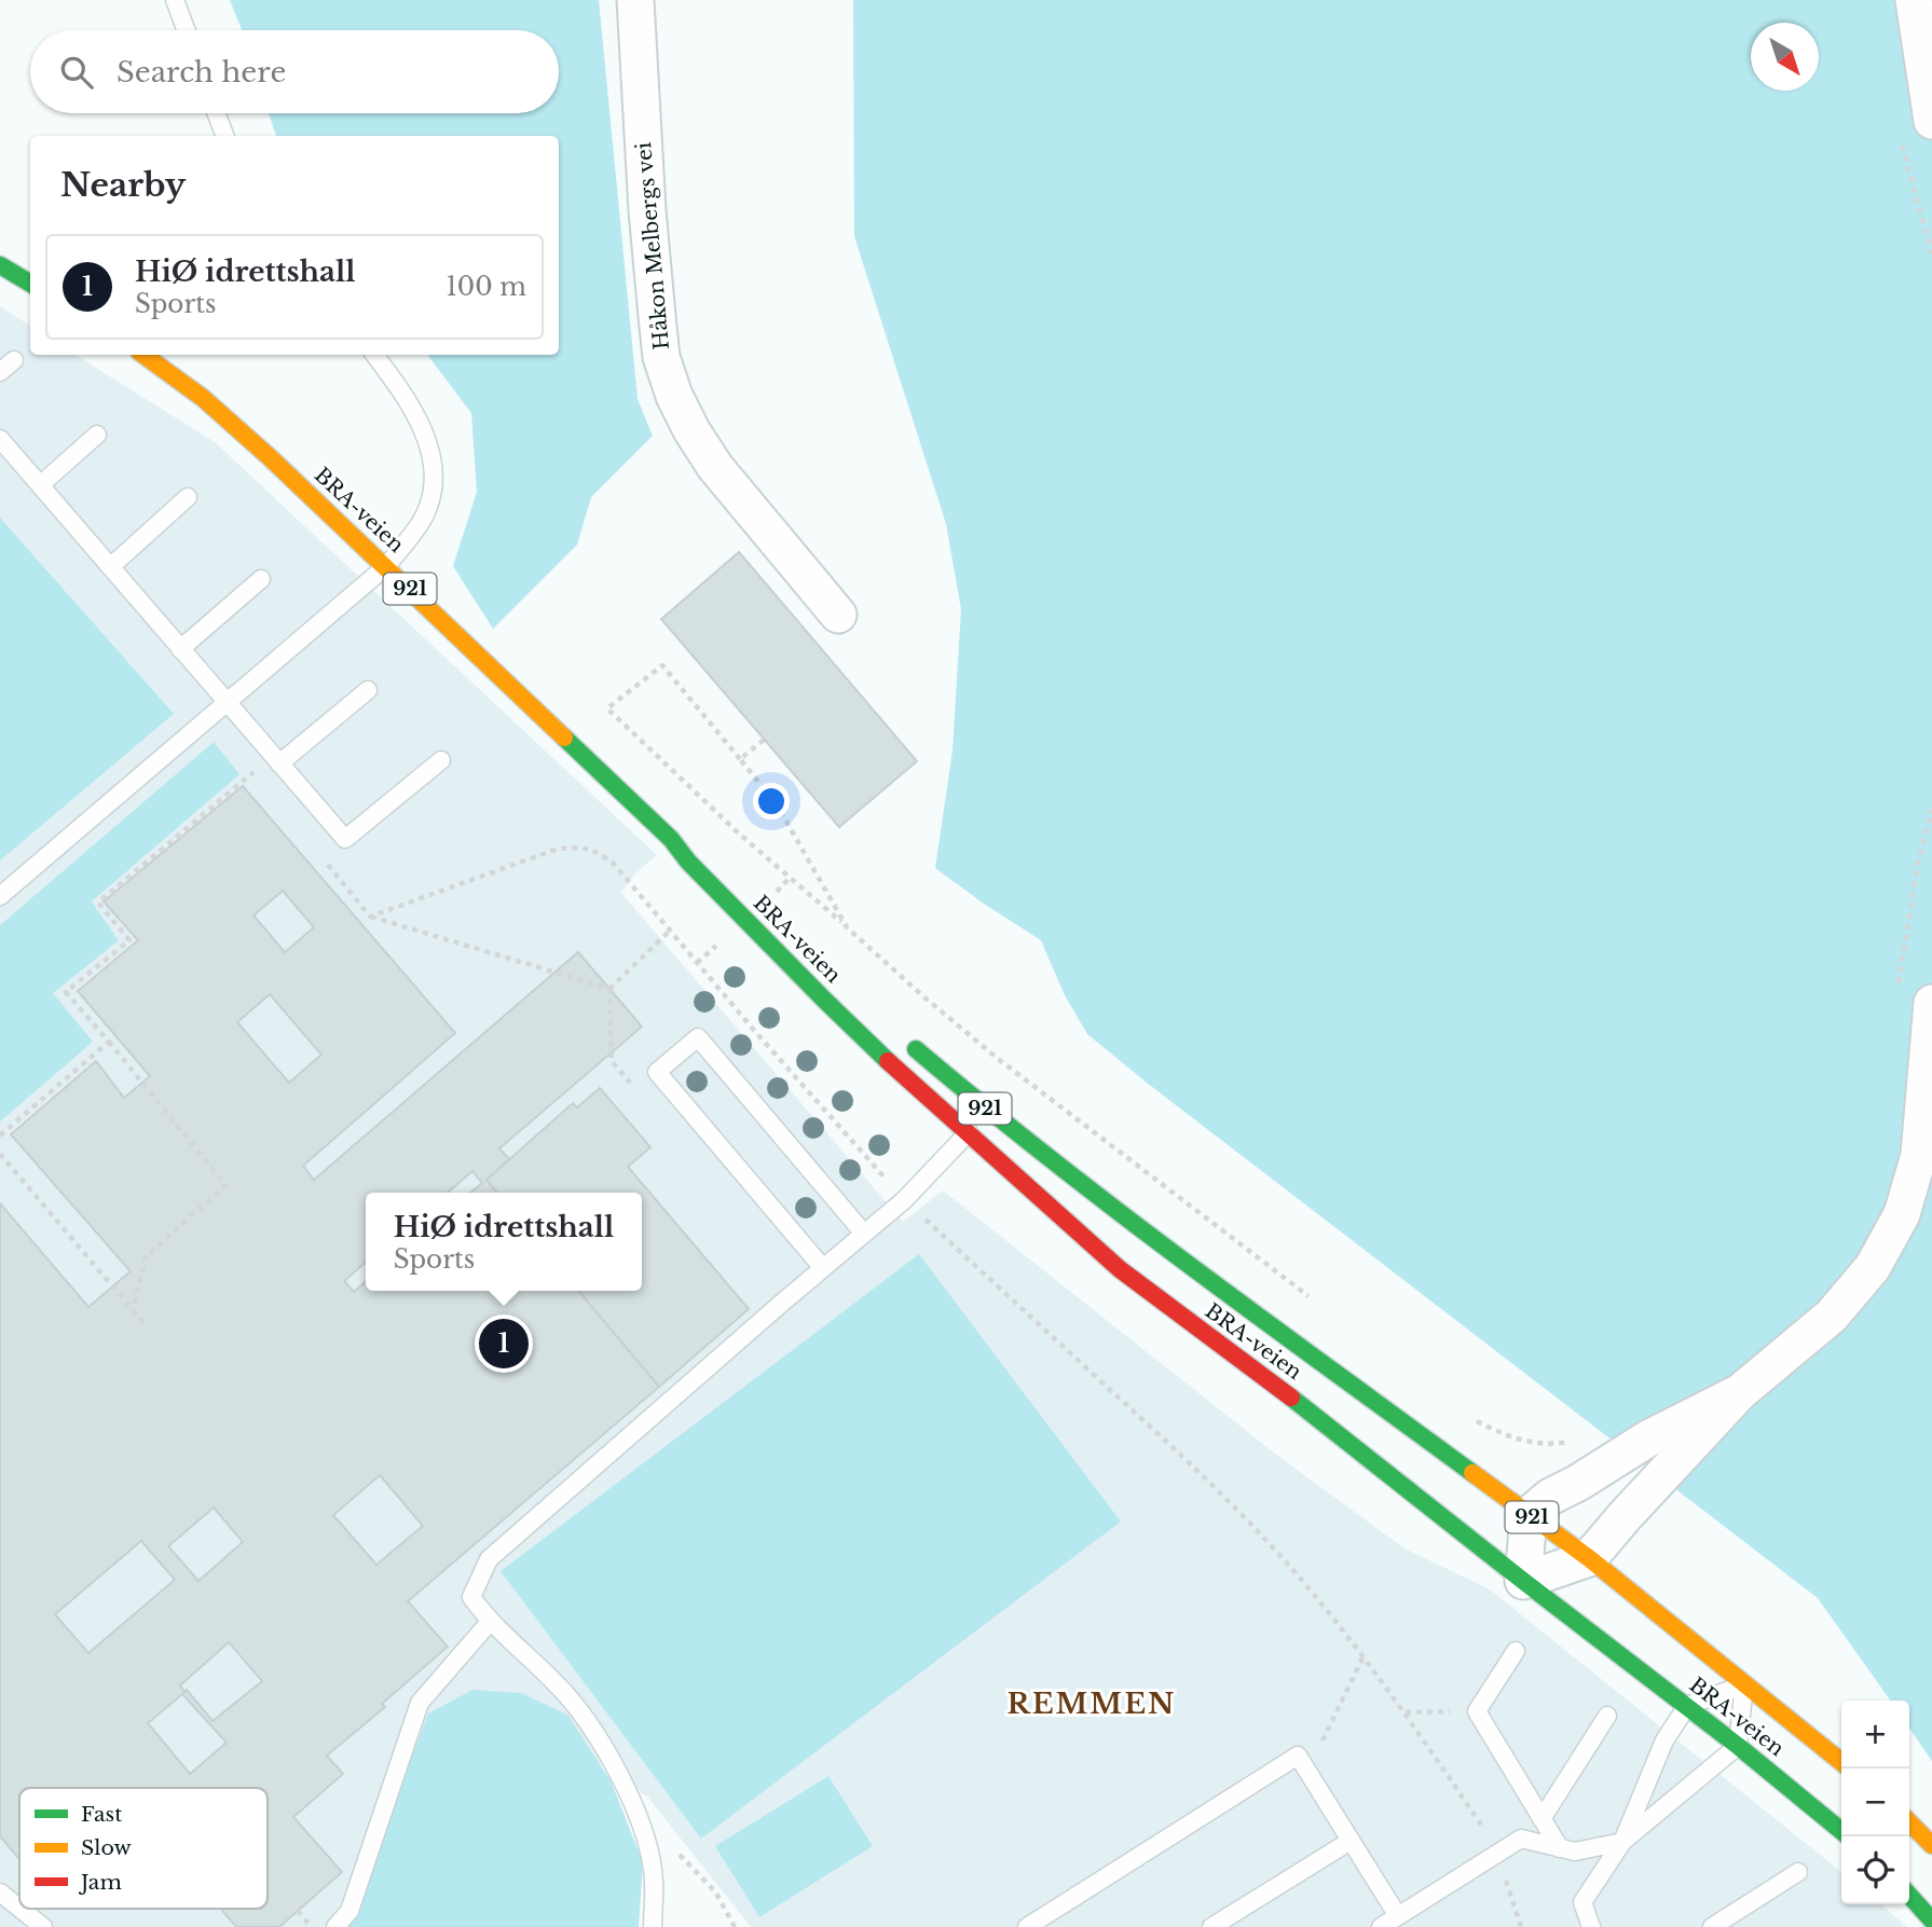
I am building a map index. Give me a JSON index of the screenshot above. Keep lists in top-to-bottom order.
{
  "streets": {
    "main road": ["BRA-veien", "921"],
    "street": ["Håkon Melbergs vei"]
  },
  "districts": ["REMMEN"],
  "legend": ["Fast", "Slow", "Jam"],
  "north": "bottom right",
  "page": {
    "search": "Search here",
    "heading": "Nearby",
    "list": [
      {
        "mark": "1",
        "name": "HiØ idrettshall",
        "note": "Sports",
        "value": "100 m"
      }
    ],
    "popup": ["HiØ idrettshall", "Sports"],
    "pins": "1",
    "map_buttons": ["+", "−"]
  }
}
